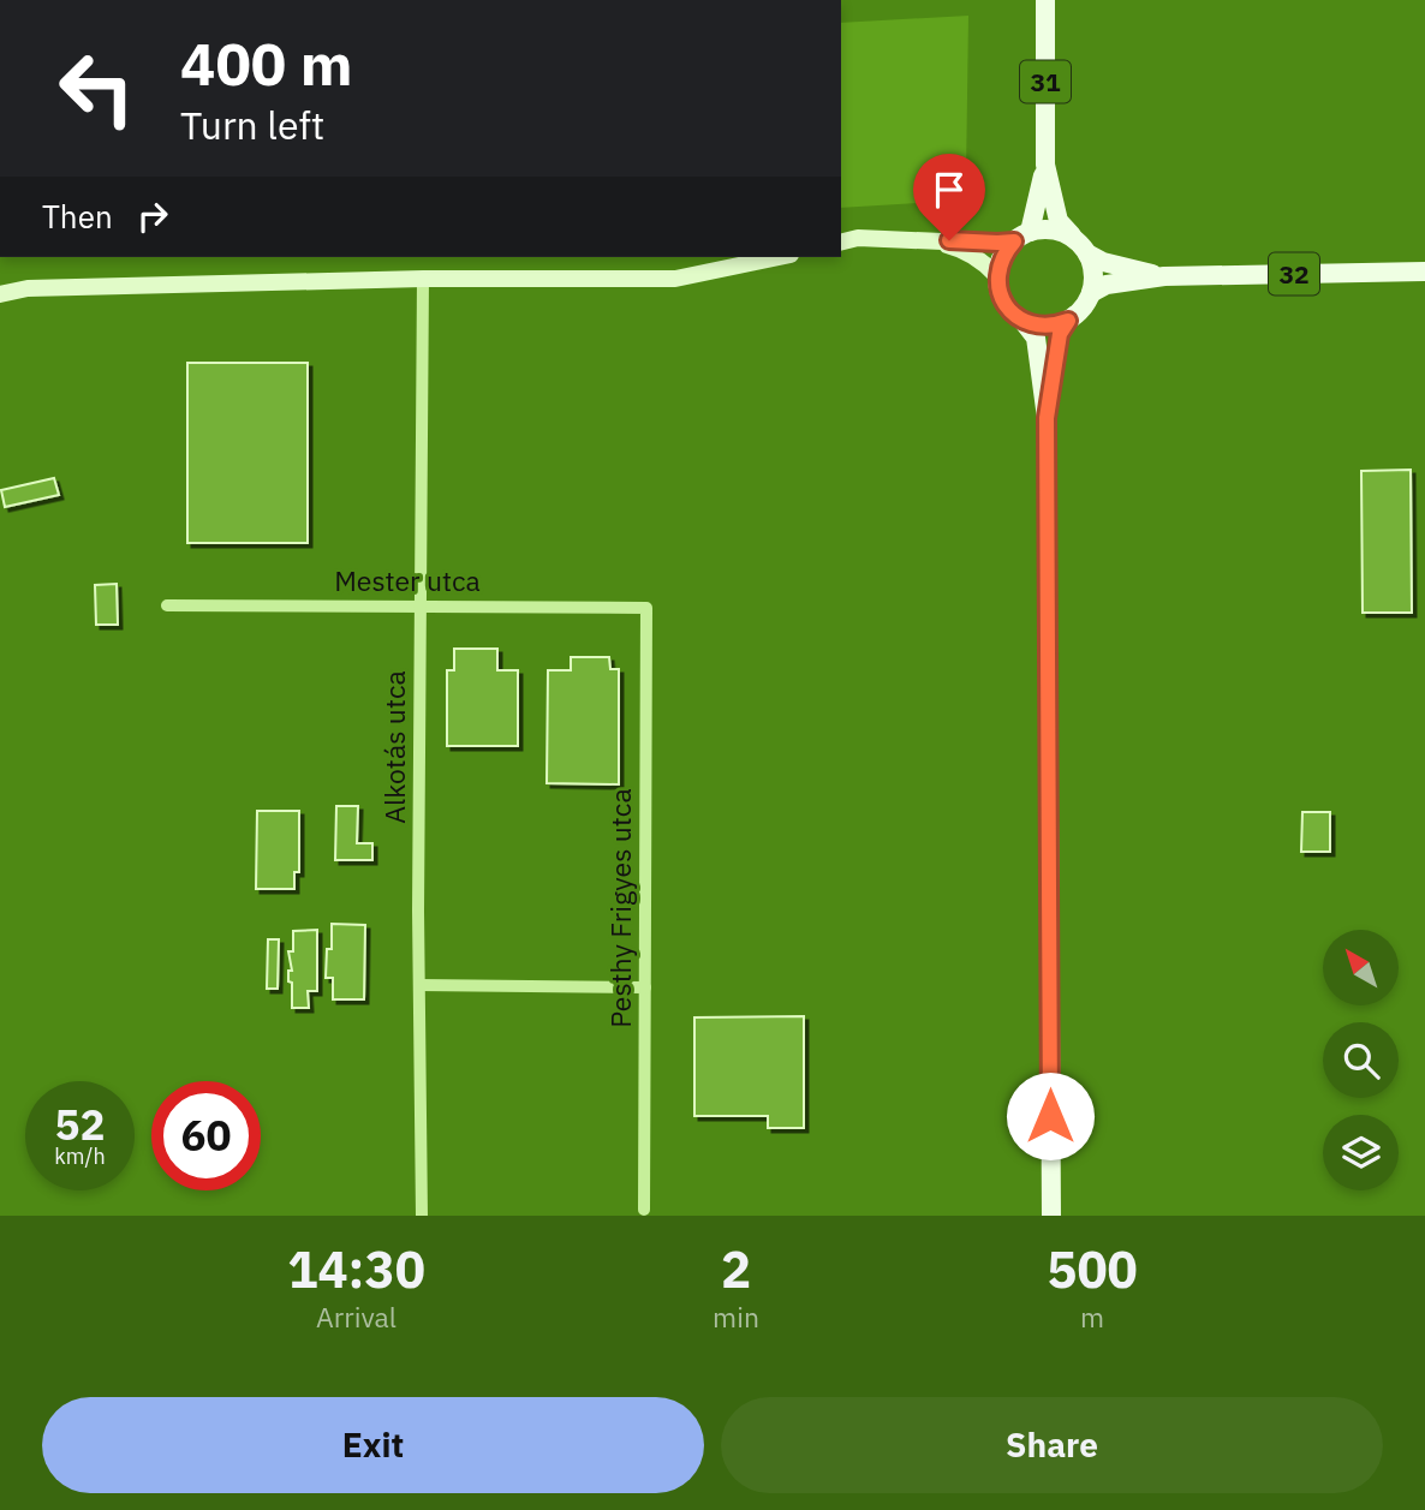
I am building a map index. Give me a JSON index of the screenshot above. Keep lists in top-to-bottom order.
{
  "streets": {
    "main road": ["31", "32"],
    "street": ["Mester utca", "Alkotás utca", "Pesthy Frigyes utca"]
  },
  "crossings": [
    ["31", "32"],
    ["Mester utca", "Alkotás utca"],
    ["Mester utca", "Pesthy Frigyes utca"]
  ],
  "north": "top left",
  "page": {
    "turn": ["400 m", "Turn left"],
    "then": "Then",
    "speed": "52 km/h",
    "limit": "60",
    "eta": [
      "14:30",
      "Arrival",
      "2",
      "min",
      "500",
      "m"
    ],
    "buttons": ["Exit", "Share"]
  }
}
